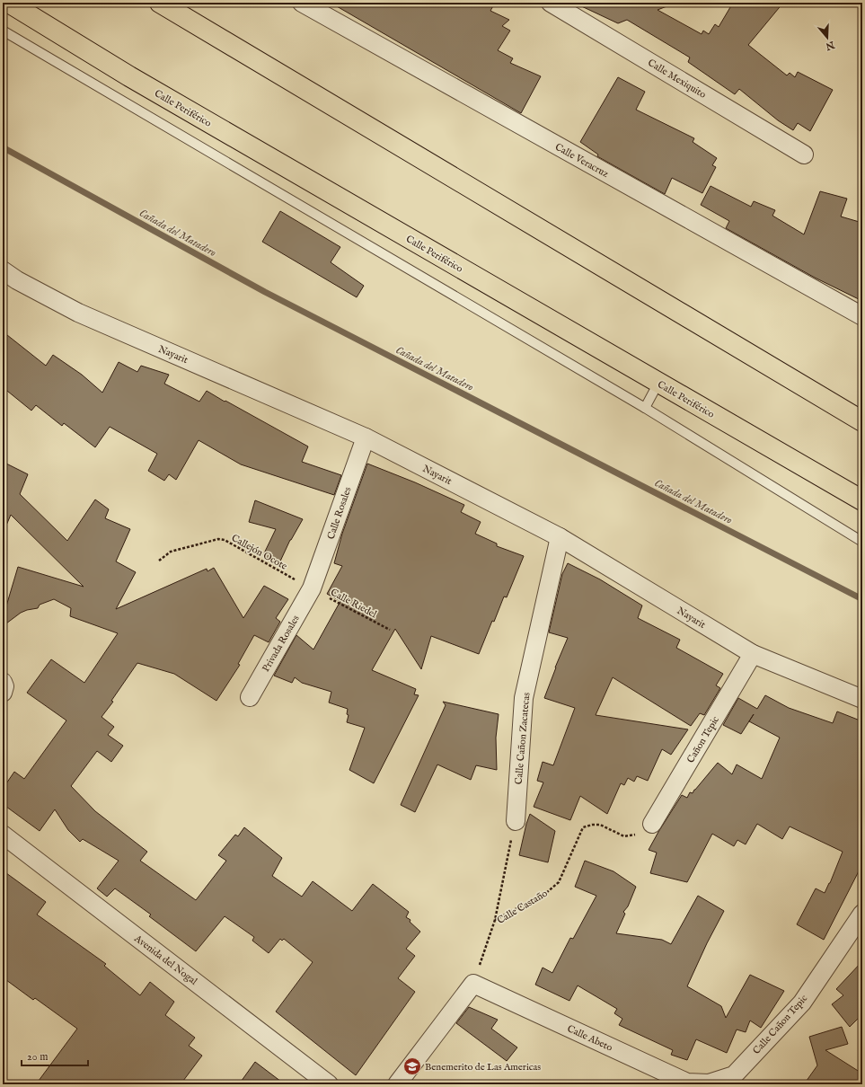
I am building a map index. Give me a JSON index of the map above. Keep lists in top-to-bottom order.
{
  "streets": {
    "highway": ["Calle Periférico"],
    "street": [
      "Calle Mexiquito",
      "Calle Veracruz",
      "Nayarit",
      "Calle Rosales",
      "Privada Rosales",
      "Calle Cañon Zacatecas",
      "Cañon Tepic",
      "Avenida del Nogal",
      "Calle Cañon Tepic",
      "Calle Abeto"
    ],
    "path": ["Callejón Ocote", "Calle Riedel", "Calle Castaño"]
  },
  "crossings": [
    ["Nayarit", "Calle Rosales"],
    ["Nayarit", "Calle Cañon Zacatecas"],
    ["Nayarit", "Cañon Tepic"],
    ["Calle Rosales", "Callejón Ocote"],
    ["Calle Rosales", "Calle Riedel"],
    ["Calle Rosales", "Privada Rosales"],
    ["Callejón Ocote", "Calle Riedel"],
    ["Callejón Ocote", "Privada Rosales"],
    ["Calle Riedel", "Privada Rosales"],
    ["Cañon Tepic", "Calle Castaño"],
    ["Calle Castaño", "Calle Abeto"],
    ["Calle Cañon Tepic", "Calle Abeto"]
  ],
  "water": ["Cañada del Matadero"],
  "places": {
    "school or university": ["Benemerito de Las Americas"]
  },
  "scale_bar": "20 m",
  "north": "bottom"
}
